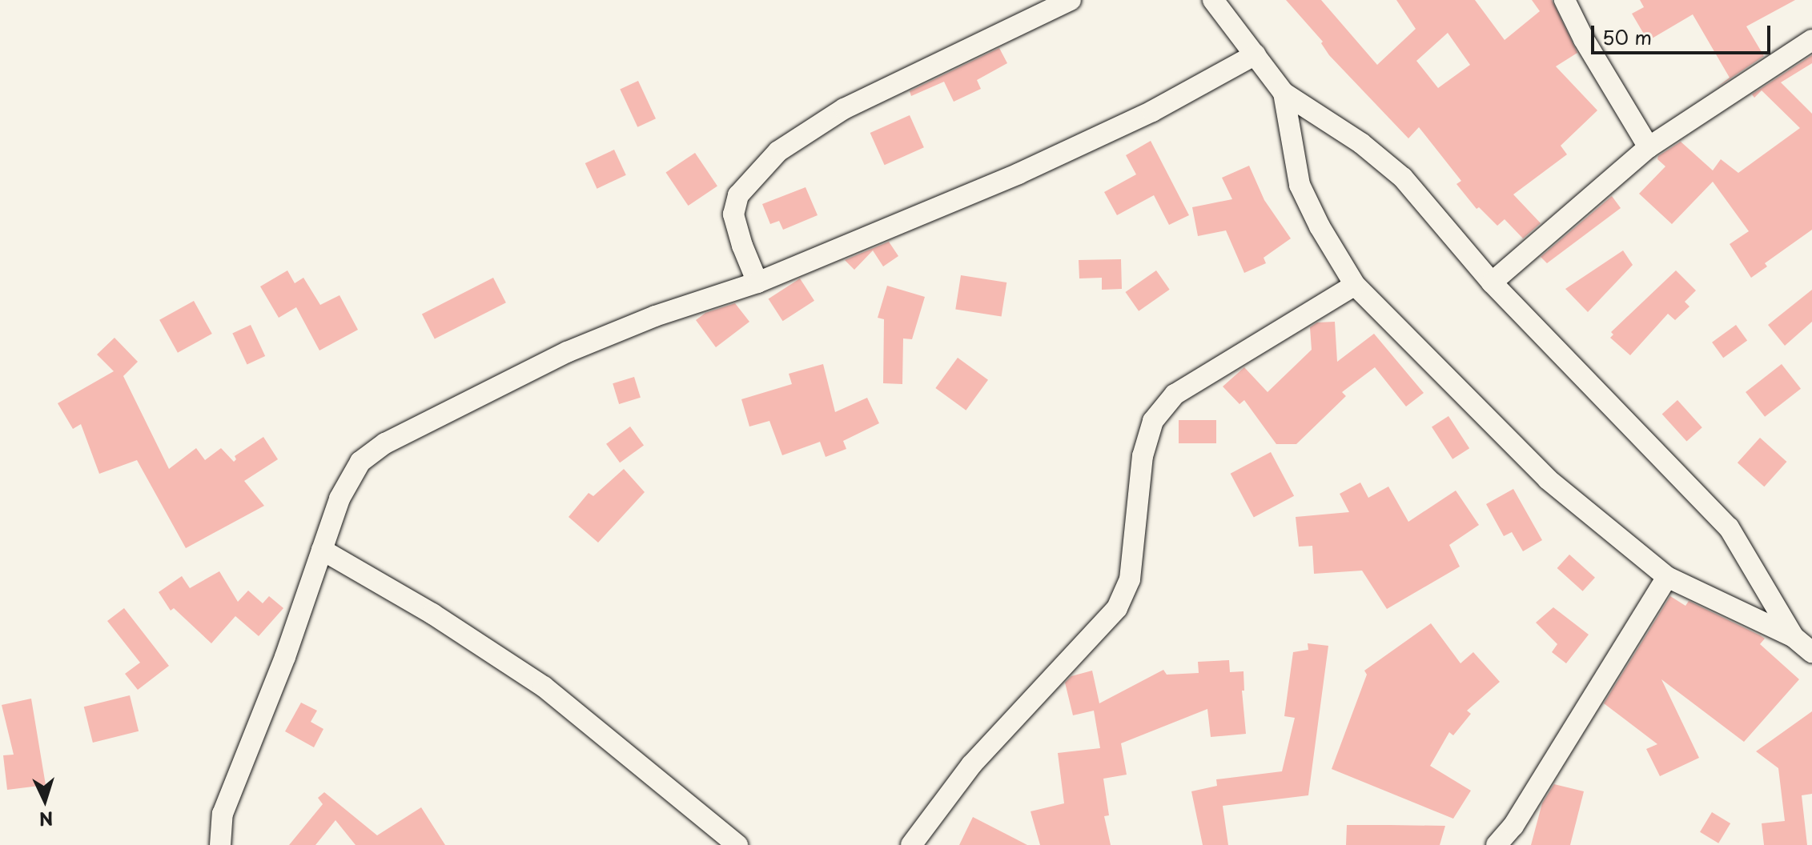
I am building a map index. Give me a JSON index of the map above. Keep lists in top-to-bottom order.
{
  "scale_bar": "50 m",
  "north": "bottom"
}
